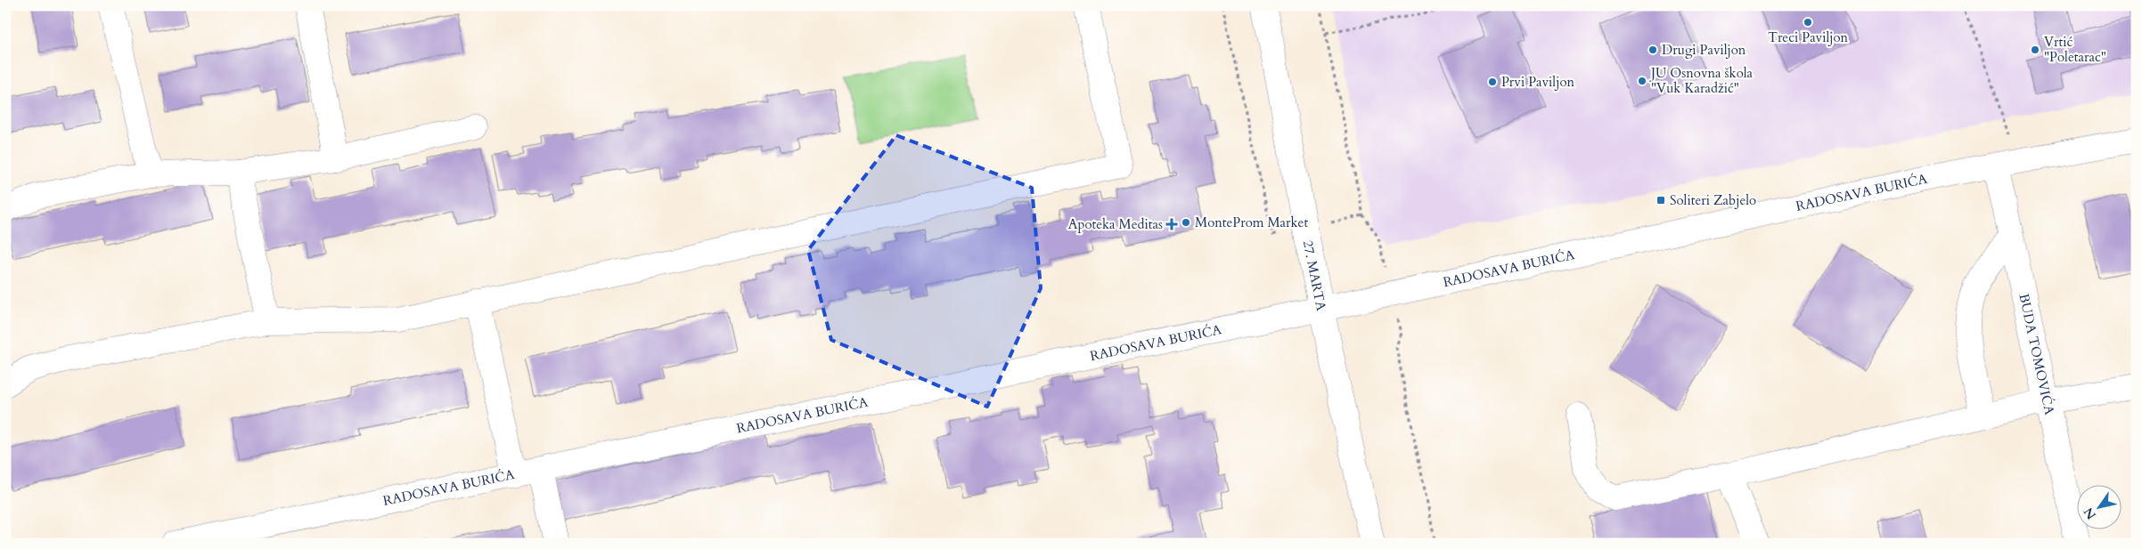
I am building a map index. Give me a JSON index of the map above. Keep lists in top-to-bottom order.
{
  "streets": {
    "street": ["RADOSAVA BURIĆA", "27. MARTA", "BUDA TOMOVIĆA"]
  },
  "crossings": [
    ["RADOSAVA BURIĆA", "27. MARTA"],
    ["RADOSAVA BURIĆA", "BUDA TOMOVIĆA"]
  ],
  "places": {
    "other": [
      "Treci Paviljon",
      "Drugi Paviljon",
      "Vrtić \"Poletarac\"",
      "JU Osnovna škola \"Vuk Karadžić\"",
      "Prvi Paviljon",
      "MonteProm Market"
    ],
    "transit": ["Soliteri Zabjelo"],
    "health": ["Apoteka Meditas"]
  },
  "north": "bottom left"
}
